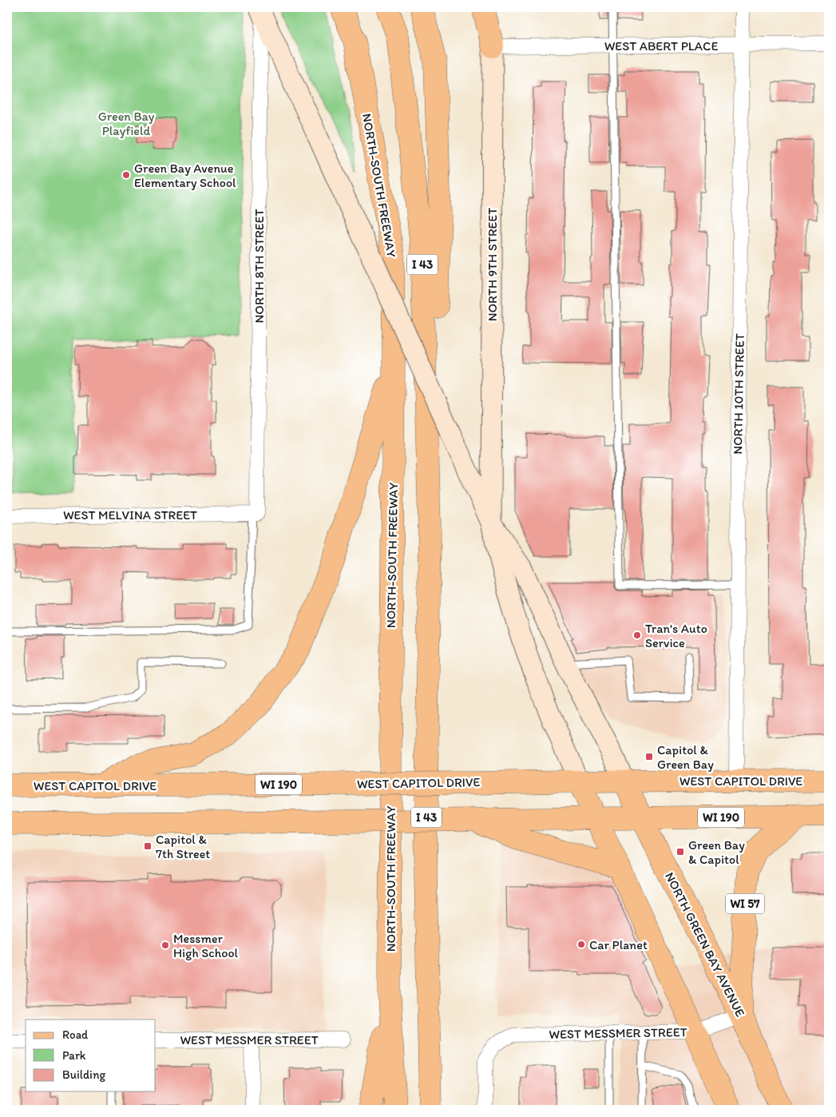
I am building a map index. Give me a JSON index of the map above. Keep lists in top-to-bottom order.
{
  "streets": {
    "main road": [
      "NORTH-SOUTH FREEWAY",
      "I 43",
      "NORTH 9TH STREET",
      "WEST CAPITOL DRIVE",
      "WI 190",
      "WI 57",
      "NORTH GREEN BAY AVENUE"
    ],
    "street": [
      "WEST ABERT PLACE",
      "NORTH 8TH STREET",
      "NORTH 10TH STREET",
      "WEST MELVINA STREET",
      "WEST MESSMER STREET"
    ]
  },
  "crossings": [
    ["WEST ABERT PLACE", "NORTH 9TH STREET"],
    ["WEST ABERT PLACE", "NORTH 10TH STREET"],
    ["NORTH 8TH STREET", "WEST MELVINA STREET"],
    ["NORTH 10TH STREET", "WEST CAPITOL DRIVE"],
    ["WEST CAPITOL DRIVE", "NORTH GREEN BAY AVENUE"],
    ["WI 190", "WI 57"],
    ["WI 190", "NORTH GREEN BAY AVENUE"],
    ["WI 57", "NORTH GREEN BAY AVENUE"],
    ["WI 57", "WEST MESSMER STREET"],
    ["NORTH GREEN BAY AVENUE", "WEST MESSMER STREET"]
  ],
  "parks": ["Green Bay Playfield"],
  "places": {
    "other": [
      "Green Bay Avenue Elementary School",
      "Tran's Auto Service",
      "Car Planet",
      "Messmer High School"
    ],
    "transit": ["Capitol & Green Bay", "Capitol & 7th Street", "Green Bay & Capitol"]
  },
  "legend": ["Road", "Park", "Building"]
}
